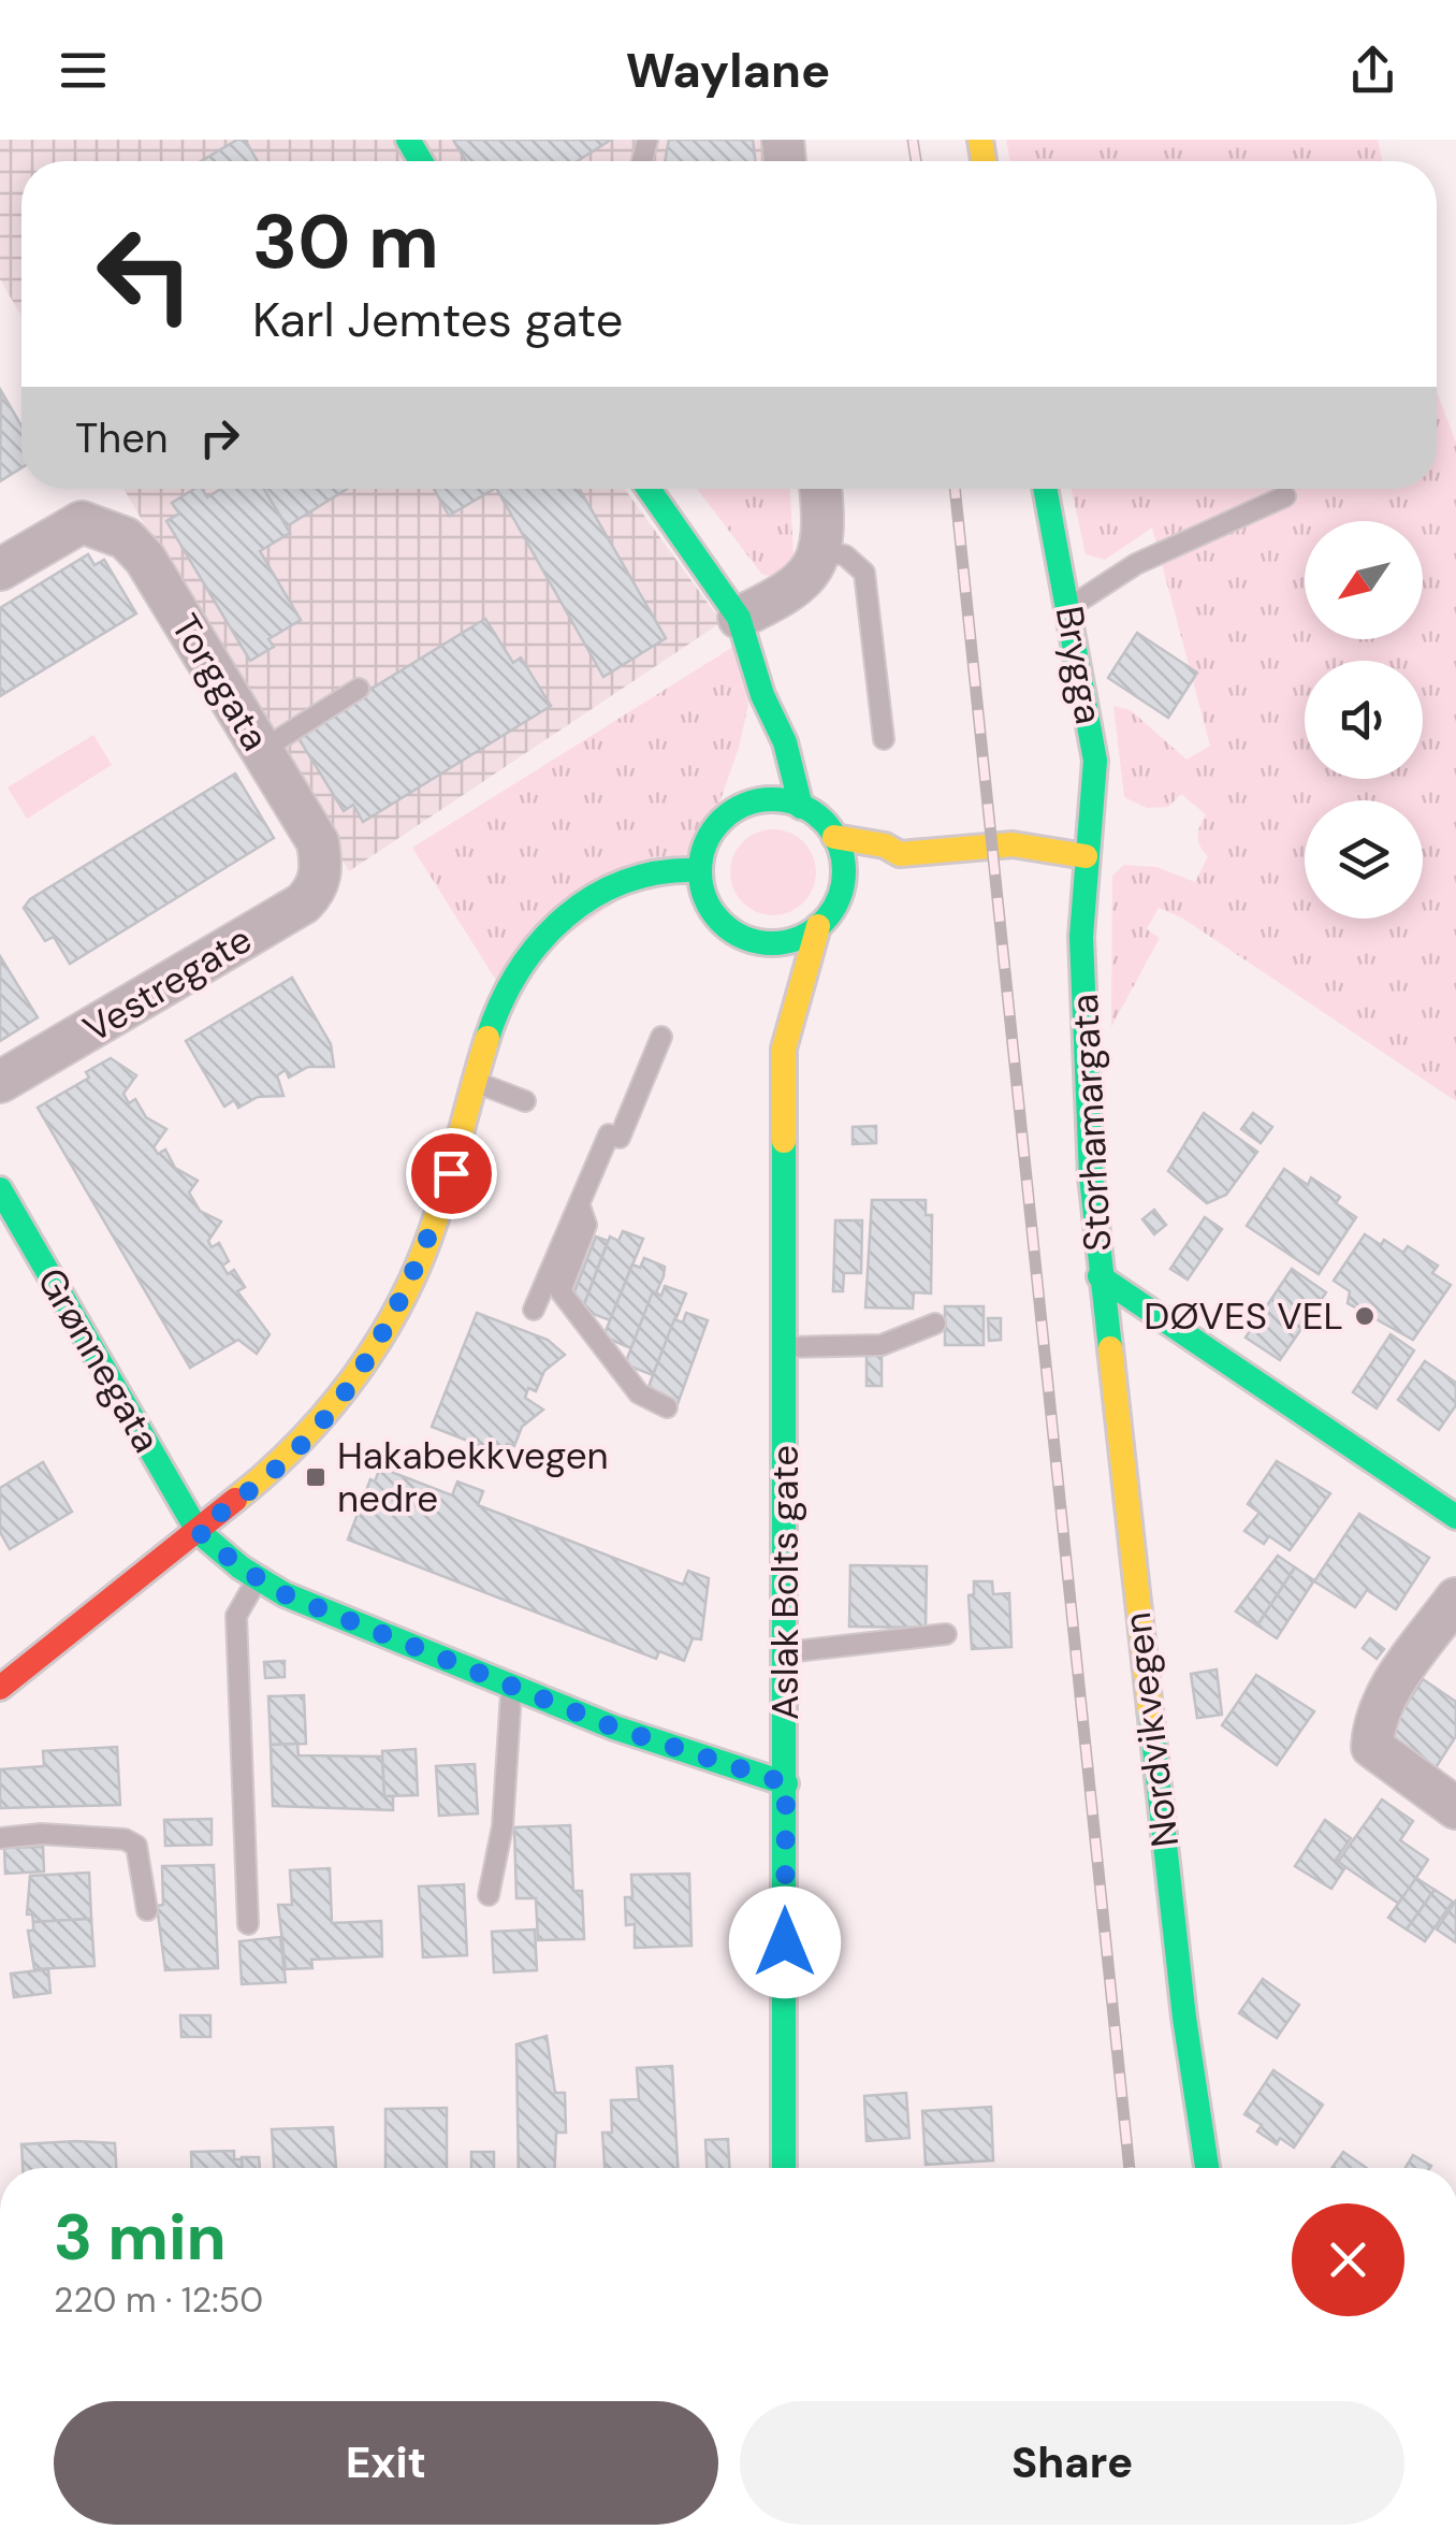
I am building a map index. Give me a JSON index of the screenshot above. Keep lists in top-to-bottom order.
{
  "streets": {
    "main road": [
      "Brygga",
      "Storhamargata",
      "Grønnegata",
      "Aslak Bolts gate",
      "Nordvikvegen"
    ],
    "street": ["Torggata", "Vestregate"]
  },
  "crossings": [
    ["Brygga", "Storhamargata"],
    ["Torggata", "Vestregate"],
    ["Storhamargata", "Nordvikvegen"]
  ],
  "places": {
    "other": ["DØVES VEL"],
    "transit": ["Hakabekkvegen nedre"]
  },
  "north": "bottom left",
  "page": {
    "header": "Waylane",
    "turn": ["30 m", "Karl Jemtes gate"],
    "then": "Then",
    "heading": ["3 min", "220 m · 12:50"],
    "buttons": ["Exit", "Share"]
  }
}
